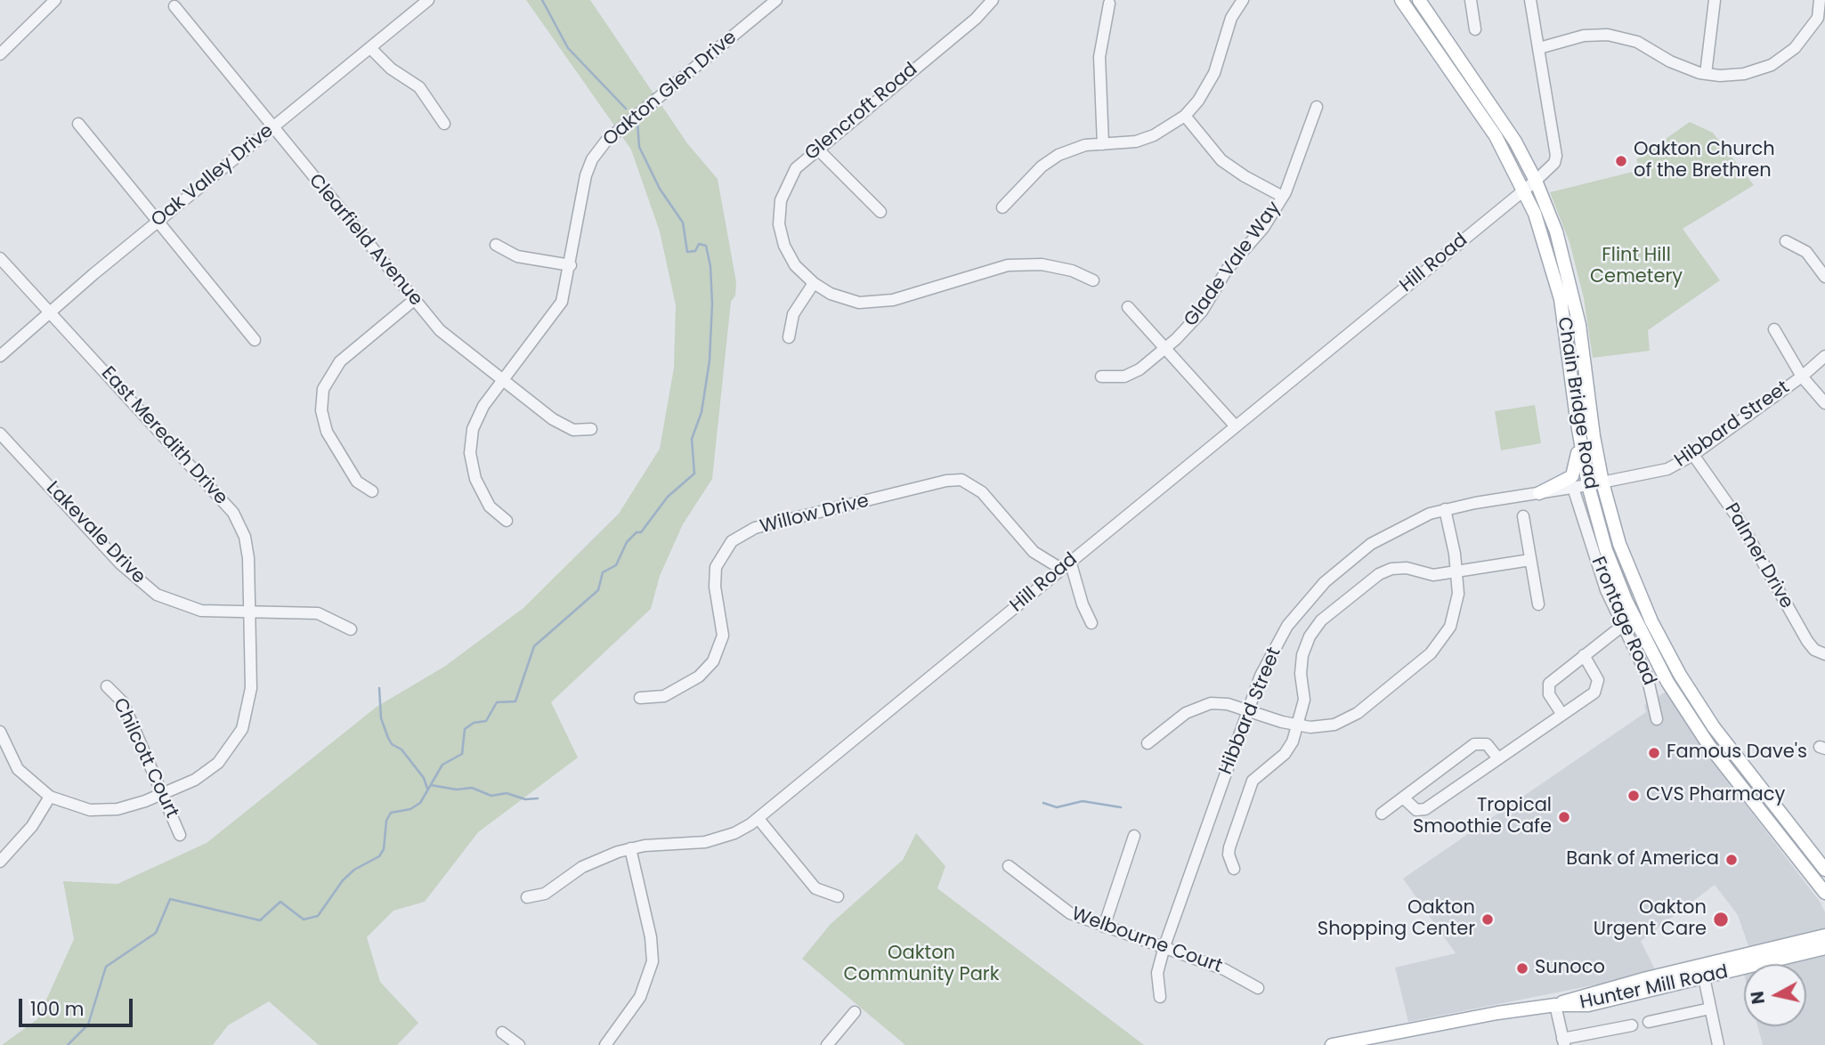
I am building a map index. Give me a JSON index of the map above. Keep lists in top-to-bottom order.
{
  "streets": {
    "main road": ["Chain Bridge Road", "Hunter Mill Road"],
    "street": [
      "Oakton Glen Drive",
      "Glencroft Road",
      "Oak Valley Drive",
      "Clearfield Avenue",
      "Hill Road",
      "Glade Vale Way",
      "Hibbard Street",
      "East Meredith Drive",
      "Willow Drive",
      "Lakevale Drive",
      "Palmer Drive",
      "Frontage Road",
      "Chilcott Court",
      "Welbourne Court"
    ]
  },
  "crossings": [
    ["Oakton Glen Drive", "Clearfield Avenue"],
    ["Oak Valley Drive", "Clearfield Avenue"],
    ["Oak Valley Drive", "East Meredith Drive"],
    ["Hill Road", "Chain Bridge Road"],
    ["Hill Road", "Willow Drive"],
    ["Chain Bridge Road", "Hibbard Street"],
    ["Hibbard Street", "Palmer Drive"],
    ["Hibbard Street", "Frontage Road"],
    ["Hibbard Street", "Welbourne Court"],
    ["East Meredith Drive", "Lakevale Drive"],
    ["East Meredith Drive", "Chilcott Court"]
  ],
  "parks": ["Flint Hill Cemetery", "Oakton Community Park"],
  "places": [
    "Oakton Church of the Brethren",
    "Famous Dave's",
    "CVS Pharmacy",
    "Tropical Smoothie Cafe",
    "Bank of America",
    "Oakton Shopping Center",
    "Oakton Urgent Care",
    "Sunoco"
  ],
  "scale_bar": "100 m",
  "north": "left"
}
